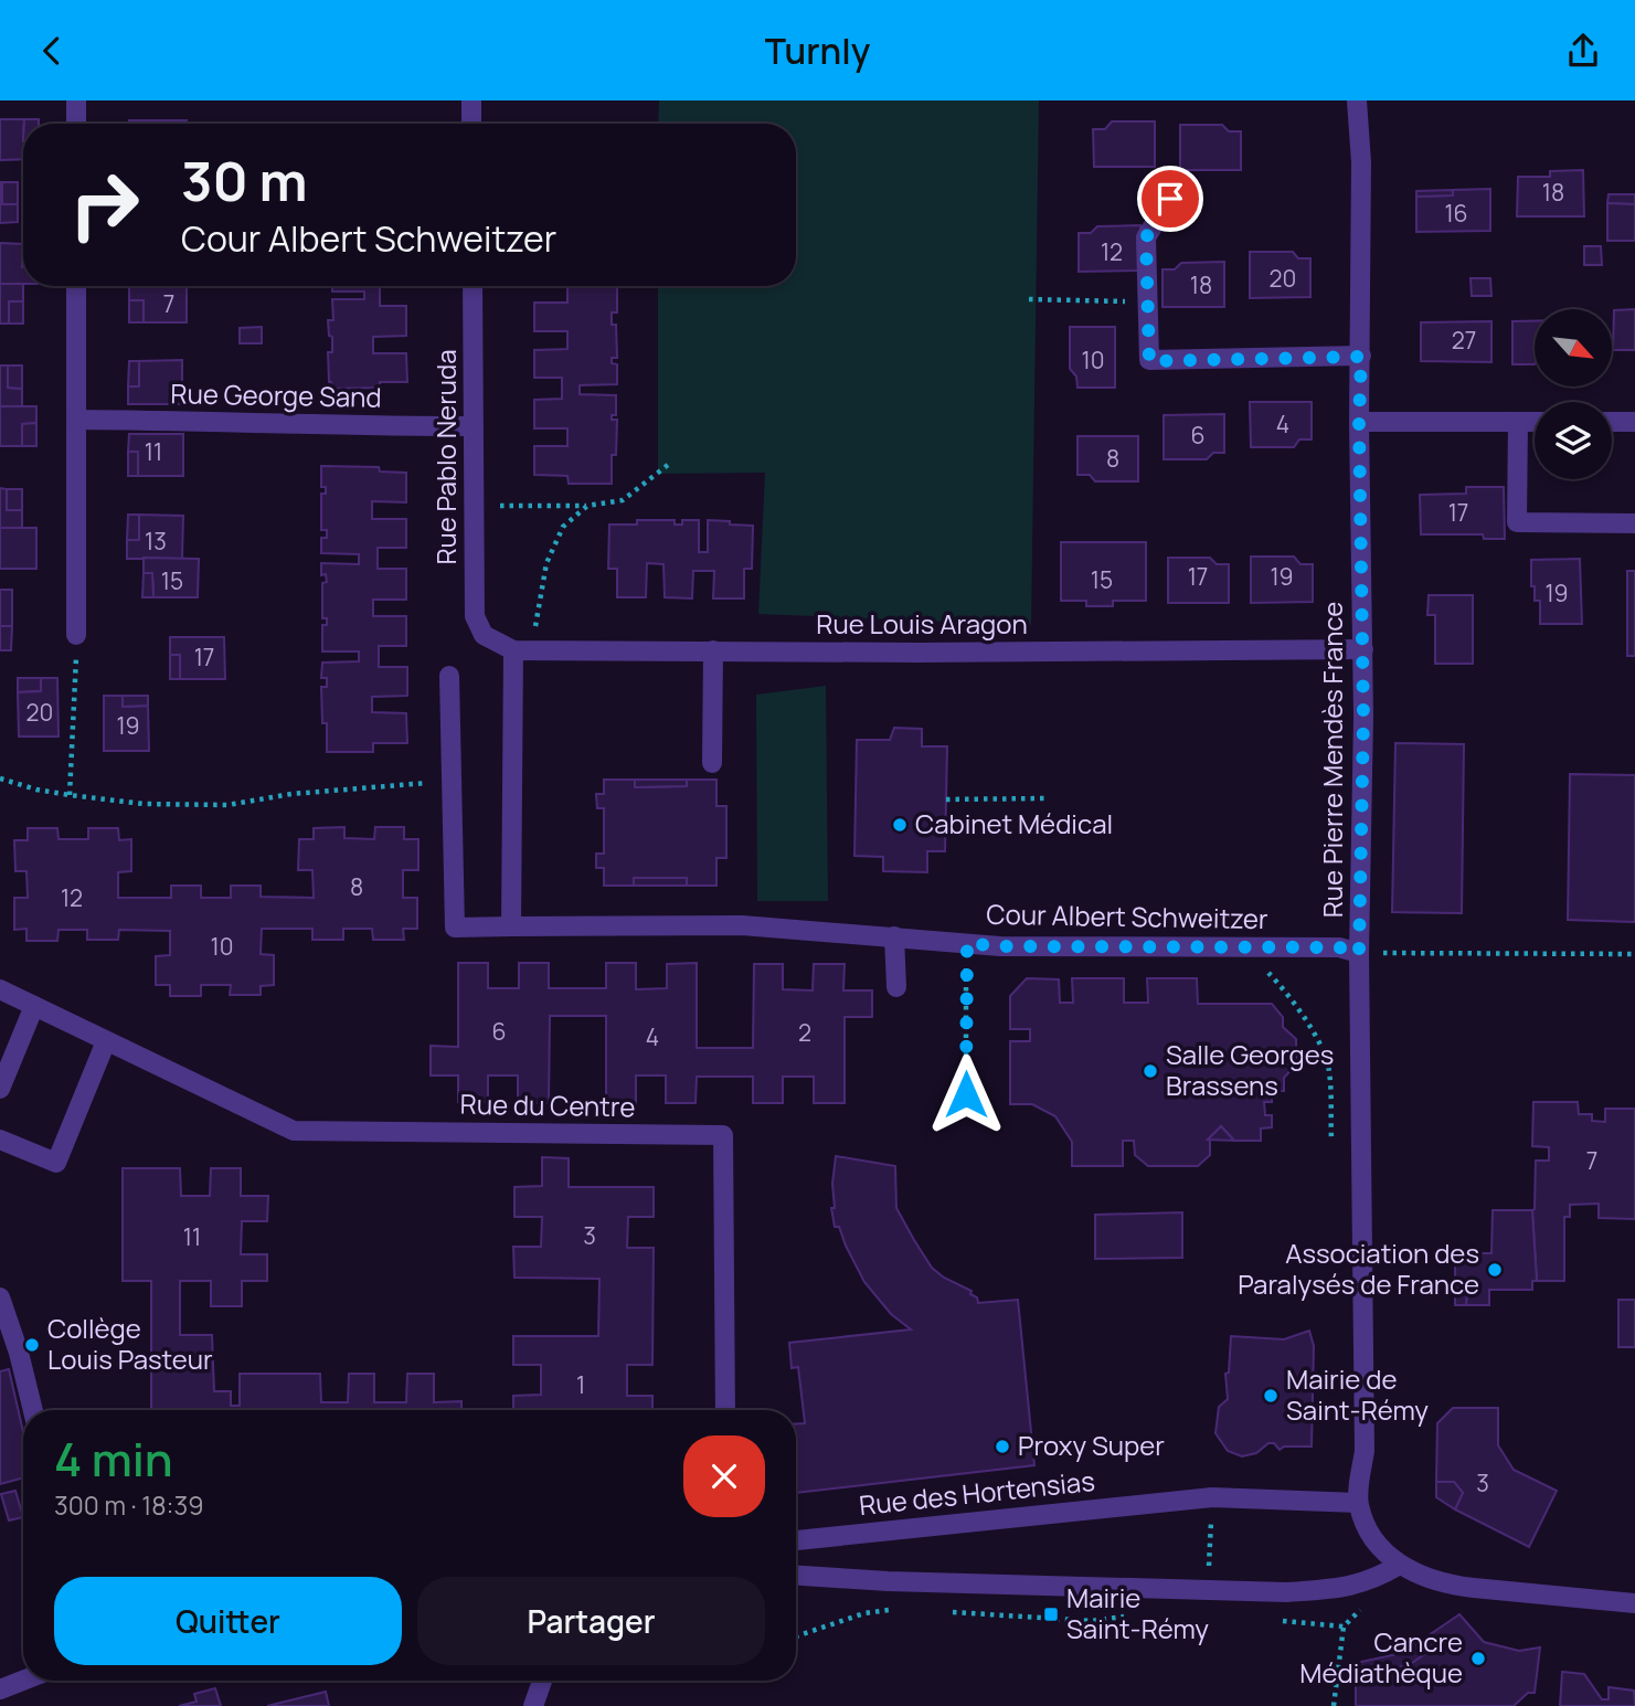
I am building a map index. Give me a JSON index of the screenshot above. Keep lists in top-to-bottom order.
{
  "streets": {
    "street": [
      "Rue George Sand",
      "Rue Pablo Neruda",
      "Rue Louis Aragon",
      "Rue Pierre Mendès France",
      "Cour Albert Schweitzer",
      "Rue du Centre",
      "Rue des Hortensias"
    ]
  },
  "crossings": [
    ["Rue George Sand", "Rue Pablo Neruda"],
    ["Rue Pablo Neruda", "Rue Louis Aragon"],
    ["Rue Louis Aragon", "Rue Pierre Mendès France"],
    ["Rue Pierre Mendès France", "Cour Albert Schweitzer"],
    ["Rue Pierre Mendès France", "Rue des Hortensias"]
  ],
  "places": {
    "other": [
      "Cabinet Médical",
      "Salle Georges Brassens",
      "Association des Paralysés de France",
      "Collège Louis Pasteur",
      "Mairie de Saint-Rémy",
      "Proxy Super",
      "Cancre Médiathèque"
    ],
    "transit": ["Mairie Saint-Rémy"]
  },
  "house_numbers": [
    "18",
    "16",
    "12",
    "20",
    "18",
    "7",
    "27",
    "10",
    "4",
    "6",
    "11",
    "8",
    "17",
    "13",
    "17",
    "19",
    "15",
    "15",
    "19",
    "17",
    "20",
    "19",
    "8",
    "12",
    "10",
    "6",
    "2",
    "4",
    "7",
    "3",
    "11",
    "1",
    "3"
  ],
  "north": "bottom right",
  "page": {
    "header": "Turnly",
    "turn": ["30 m", "Cour Albert Schweitzer"],
    "heading": ["4 min", "300 m · 18:39"],
    "buttons": ["Quitter", "Partager"]
  }
}
